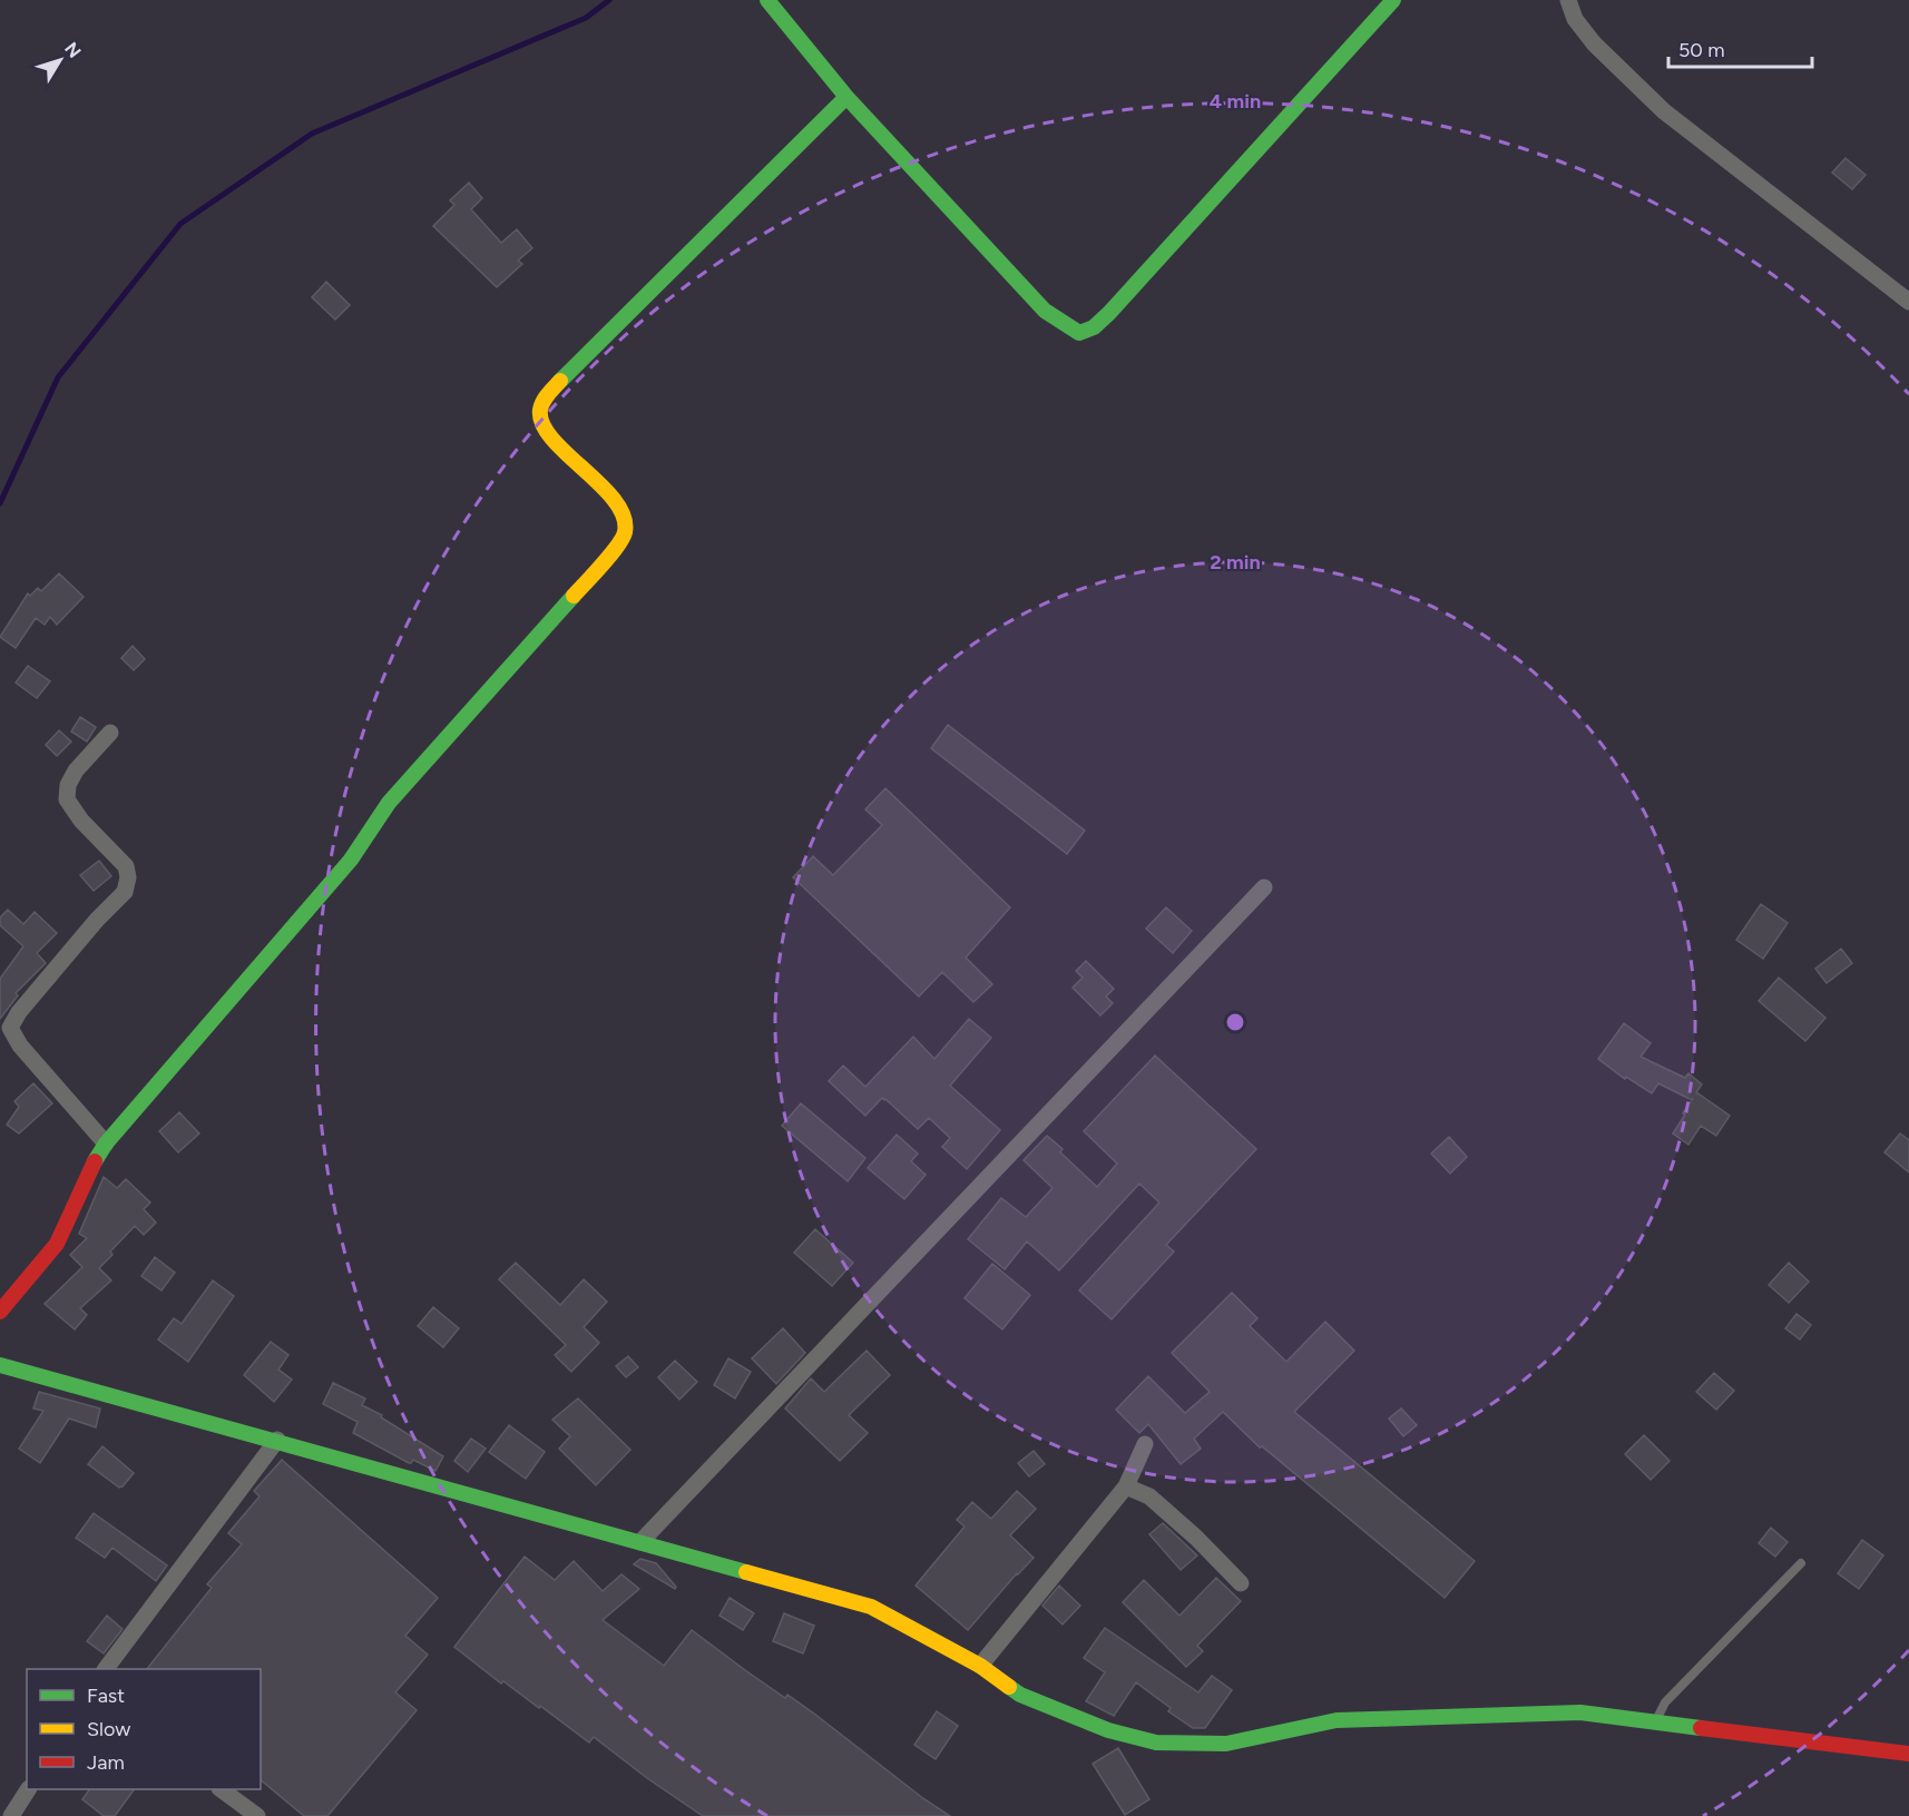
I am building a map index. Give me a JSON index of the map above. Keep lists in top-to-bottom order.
{
  "legend": ["Fast", "Slow", "Jam"],
  "scale_bar": "50 m",
  "north": "top right",
  "rings": ["4 min", "2 min"]
}
